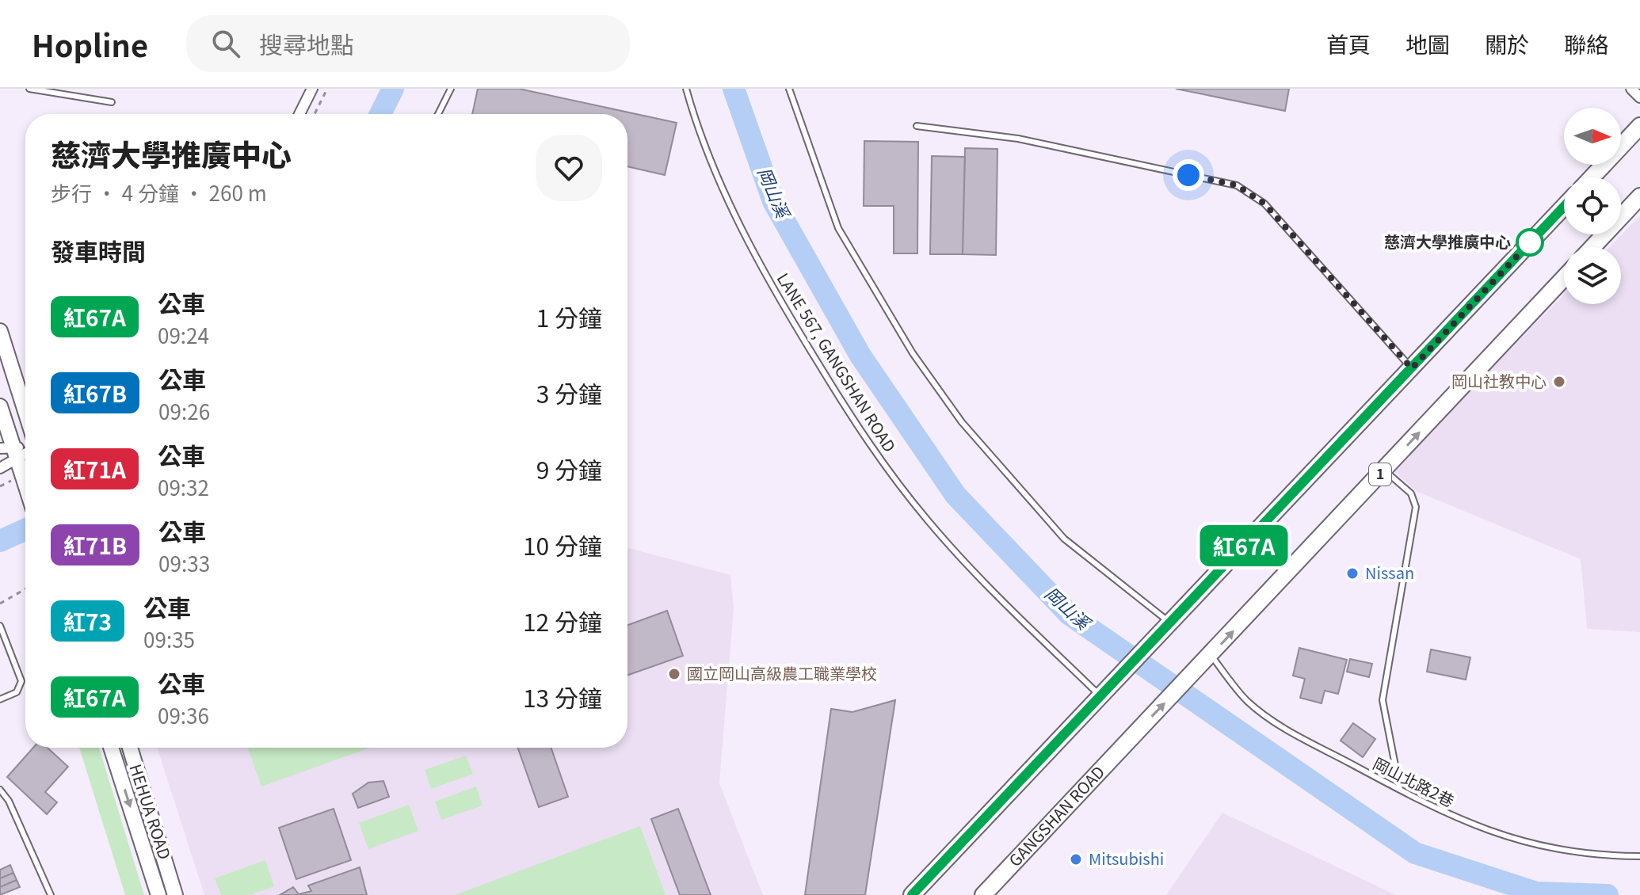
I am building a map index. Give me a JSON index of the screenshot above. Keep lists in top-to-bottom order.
{
  "streets": {
    "main road": ["1", "GANGSHAN ROAD"],
    "street": ["HEHUA ROAD"],
    "lane": ["LANE 567, GANGSHAN ROAD", "岡山北路2巷"]
  },
  "crossings": [
    ["1", "岡山北路2巷"],
    ["1", "GANGSHAN ROAD"],
    ["岡山北路2巷", "GANGSHAN ROAD"]
  ],
  "water": ["岡山溪"],
  "places": [
    "慈濟大學推廣中心",
    "岡山社教中心",
    "Nissan",
    "國立岡山高級農工職業學校",
    "Mitsubishi"
  ],
  "lines": ["bus line 紅67A"],
  "north": "right",
  "page": {
    "header": "Hopline",
    "search": "搜尋地點",
    "nav": [
      "首頁",
      "地圖",
      "關於",
      "聯絡"
    ],
    "on_map": "紅67A",
    "heading": [
      ["慈濟大學推廣中心", "步行 · 4 分鐘 · 260 m"],
      "發車時間"
    ],
    "list": [
      {
        "mark": "紅67A",
        "name": "公車",
        "note": "09:24",
        "value": "1 分鐘"
      },
      {
        "mark": "紅67B",
        "name": "公車",
        "note": "09:26",
        "value": "3 分鐘"
      },
      {
        "mark": "紅71A",
        "name": "公車",
        "note": "09:32",
        "value": "9 分鐘"
      },
      {
        "mark": "紅71B",
        "name": "公車",
        "note": "09:33",
        "value": "10 分鐘"
      },
      {
        "mark": "紅73",
        "name": "公車",
        "note": "09:35",
        "value": "12 分鐘"
      },
      {
        "mark": "紅67A",
        "name": "公車",
        "note": "09:36",
        "value": "13 分鐘"
      }
    ]
  }
}
